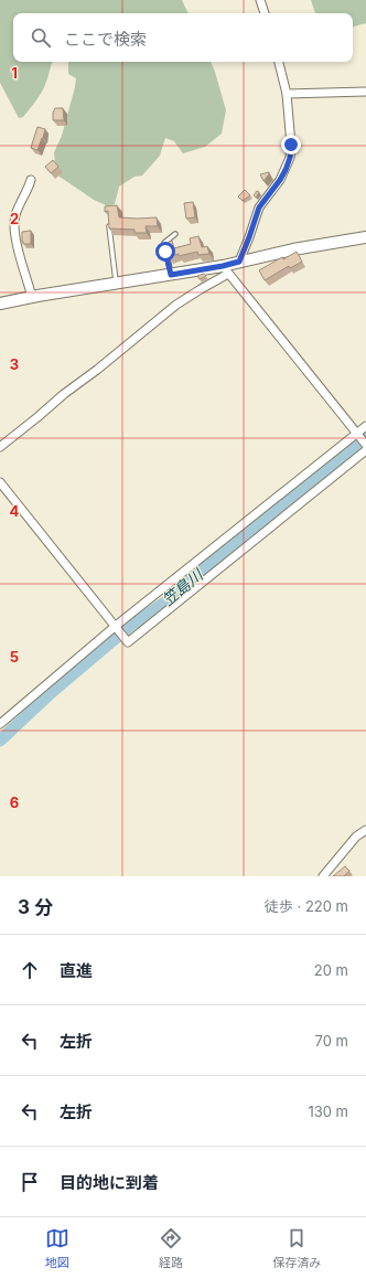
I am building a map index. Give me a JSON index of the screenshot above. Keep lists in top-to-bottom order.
{
  "water": ["笠島川"],
  "page": {
    "search": "ここで検索",
    "heading": ["3 分", "徒歩 · 220 m"],
    "list": [
      ["直進", "20 m"],
      ["左折", "70 m"],
      ["左折", "130 m"],
      "目的地に到着"
    ],
    "nav": ["地図", "経路", "保存済み"]
  },
  "grid": {
    "rows": [
      "1",
      "2",
      "3",
      "4",
      "5",
      "6"
    ]
  }
}
